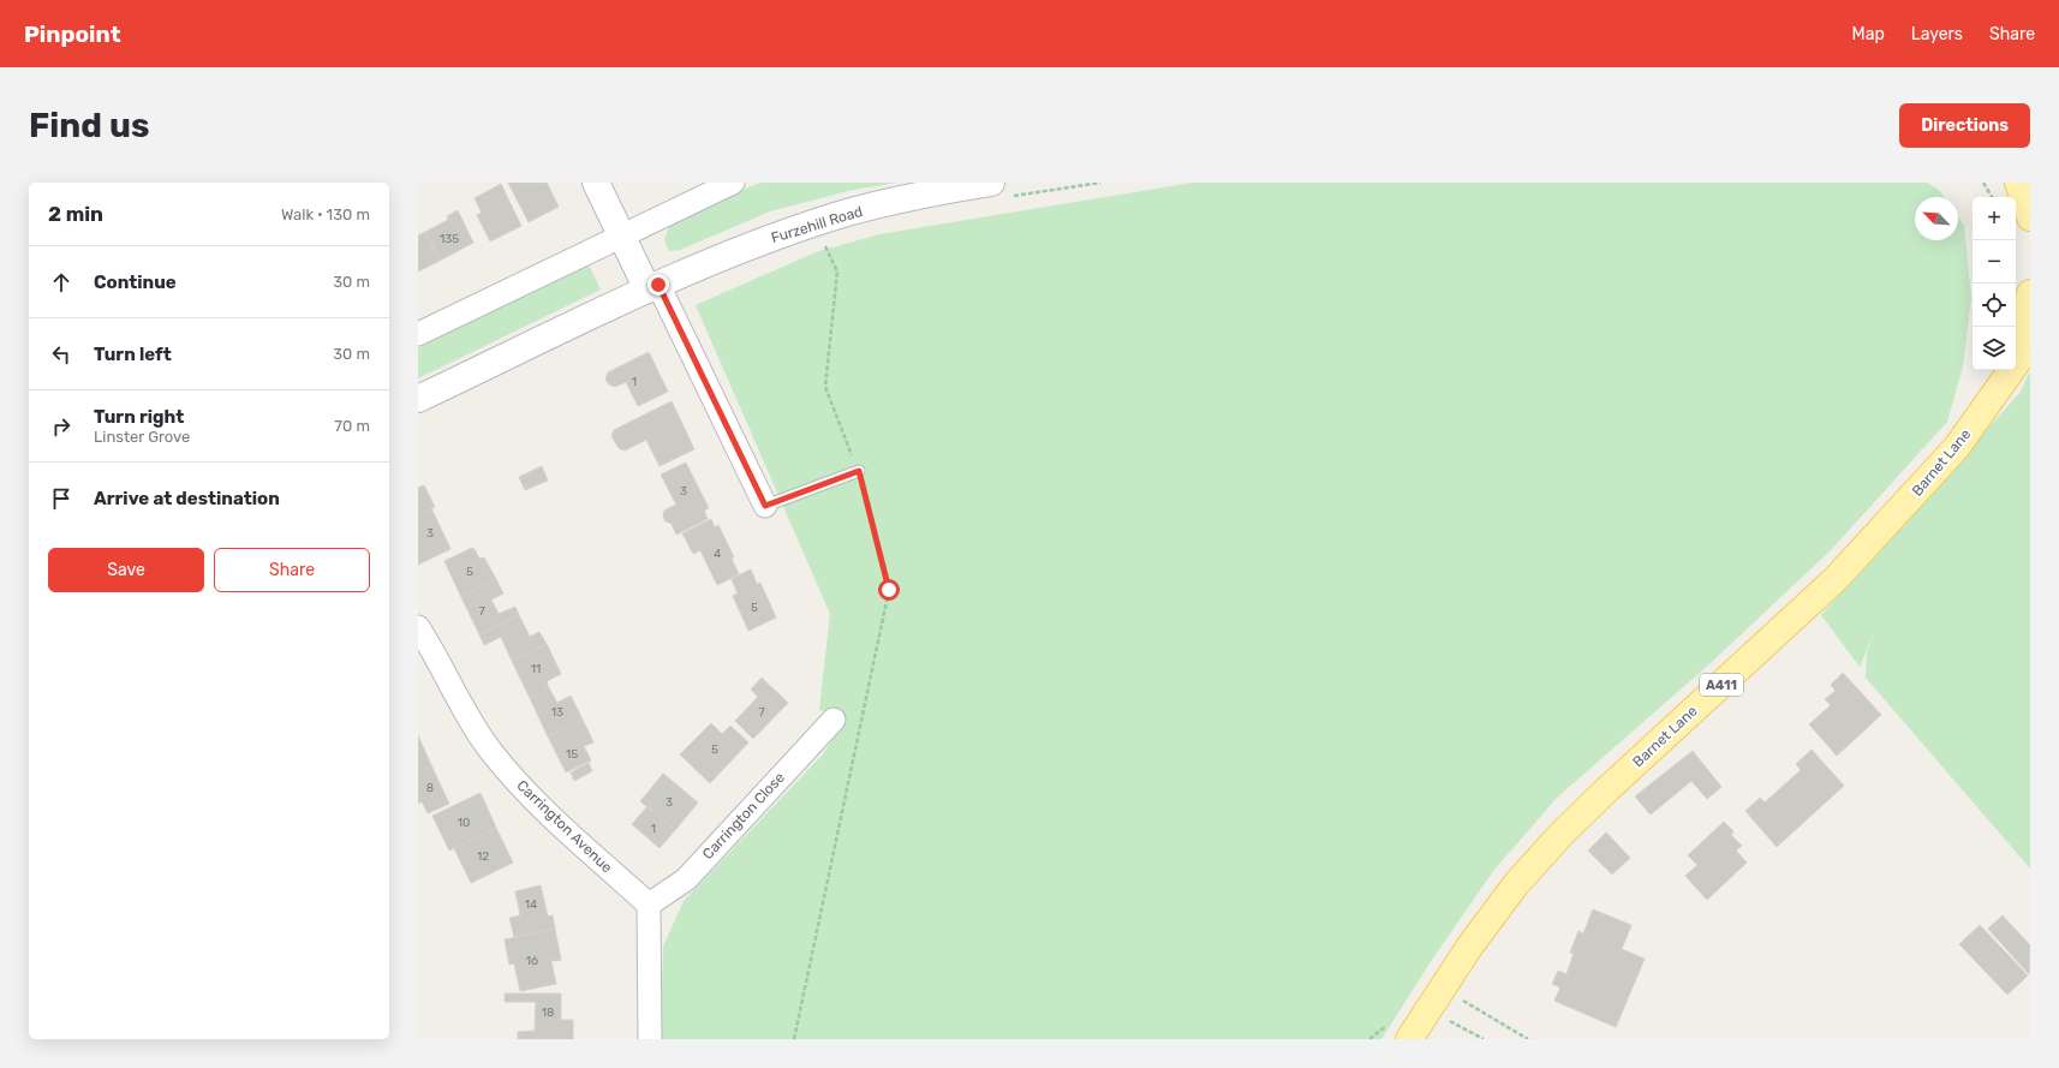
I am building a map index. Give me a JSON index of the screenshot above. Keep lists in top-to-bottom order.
{
  "streets": {
    "main road": ["Barnet Lane", "A411"],
    "street": ["Furzehill Road", "Carrington Close", "Carrington Avenue"]
  },
  "crossings": [
    ["Carrington Close", "Carrington Avenue"]
  ],
  "house_numbers": [
    "135",
    "1",
    "3",
    "3",
    "4",
    "5",
    "5",
    "7",
    "11",
    "13",
    "7",
    "5",
    "15",
    "8",
    "3",
    "10",
    "1",
    "12",
    "14",
    "16",
    "18"
  ],
  "north": "top left",
  "page": {
    "header": "Pinpoint",
    "nav": ["Map", "Layers", "Share"],
    "buttons": [
      "Directions",
      ["Save", "Share"]
    ],
    "title": "Find us",
    "heading": ["2 min", "Walk · 130 m"],
    "map_buttons": ["+", "−"],
    "list": [
      ["Continue", "30 m"],
      ["Turn left", "30 m"],
      ["Turn right", "Linster Grove", "70 m"],
      "Arrive at destination"
    ]
  }
}
